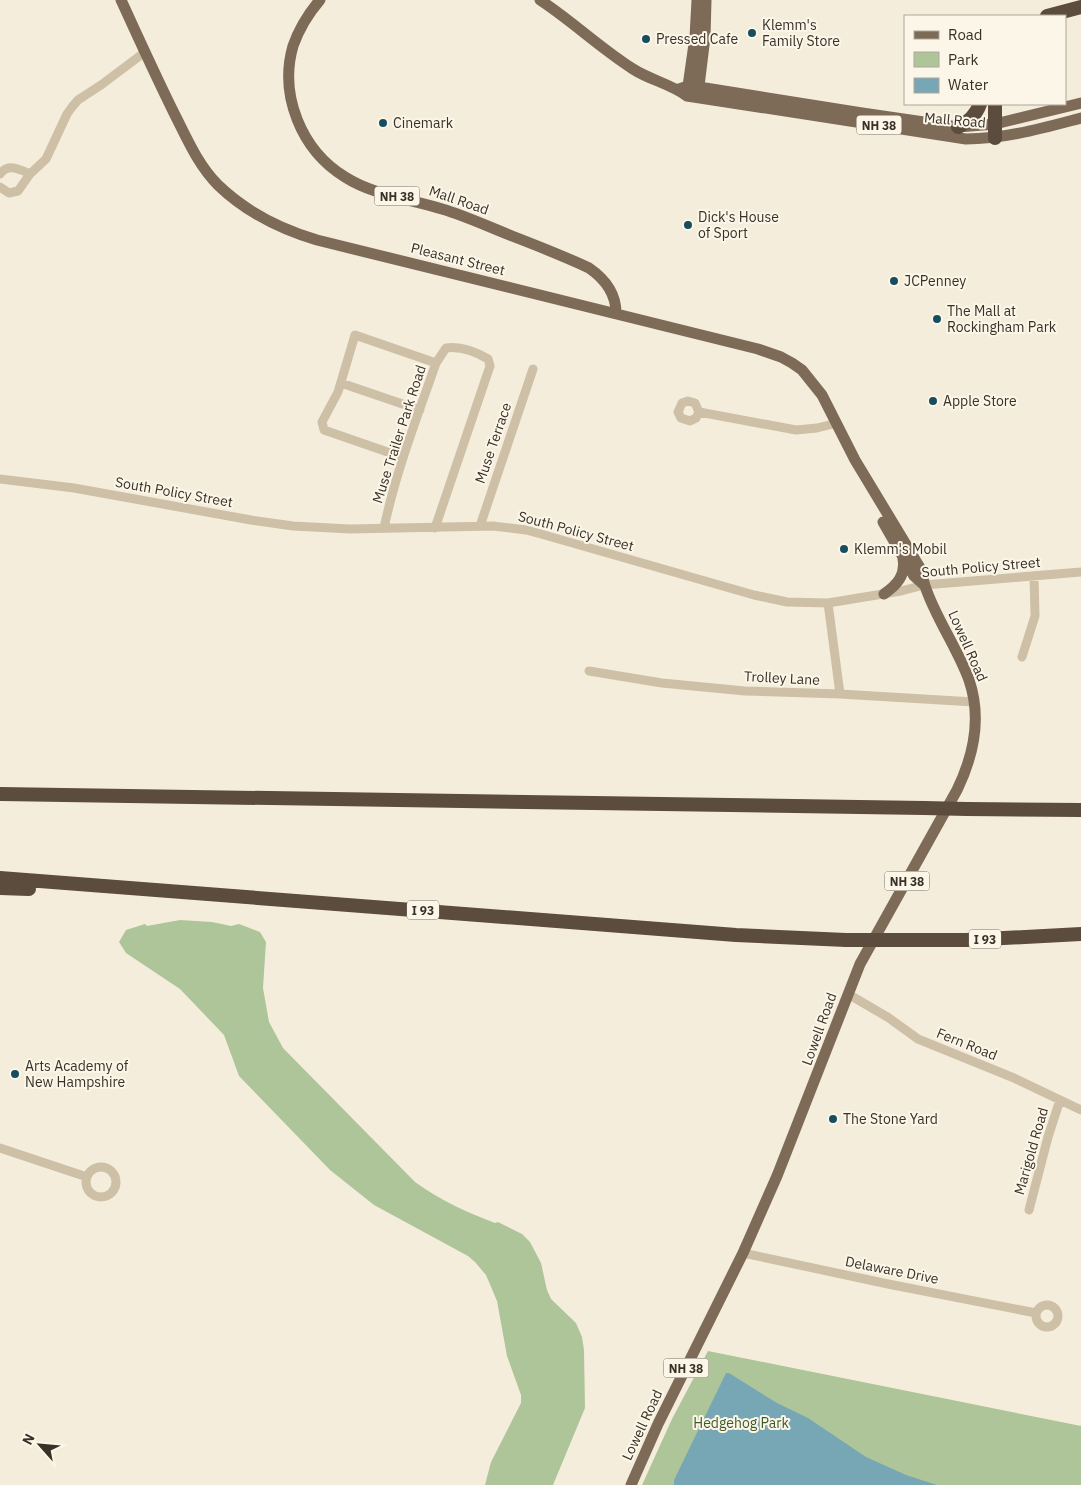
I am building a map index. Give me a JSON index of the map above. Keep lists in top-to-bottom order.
{
  "streets": {
    "highway": ["I 93"],
    "main road": [
      "Mall Road",
      "NH 38",
      "Pleasant Street",
      "Lowell Road"
    ],
    "street": [
      "Muse Trailer Park Road",
      "Muse Terrace",
      "South Policy Street",
      "Trolley Lane",
      "Fern Road",
      "Marigold Road",
      "Delaware Drive"
    ]
  },
  "crossings": [
    ["Mall Road", "Pleasant Street"],
    ["Pleasant Street", "South Policy Street"],
    ["Pleasant Street", "Lowell Road"],
    ["Muse Trailer Park Road", "South Policy Street"],
    ["Muse Terrace", "South Policy Street"],
    ["South Policy Street", "Lowell Road"],
    ["Lowell Road", "Trolley Lane"],
    ["Lowell Road", "Fern Road"],
    ["Lowell Road", "Delaware Drive"],
    ["Fern Road", "Marigold Road"]
  ],
  "parks": ["Hedgehog Park"],
  "places": [
    "Klemm's Family Store",
    "Pressed Cafe",
    "Cinemark",
    "Dick's House of Sport",
    "JCPenney",
    "The Mall at Rockingham Park",
    "Apple Store",
    "Klemm's Mobil",
    "Arts Academy of New Hampshire",
    "The Stone Yard"
  ],
  "legend": ["Road", "Park", "Water"],
  "north": "top left"
}
